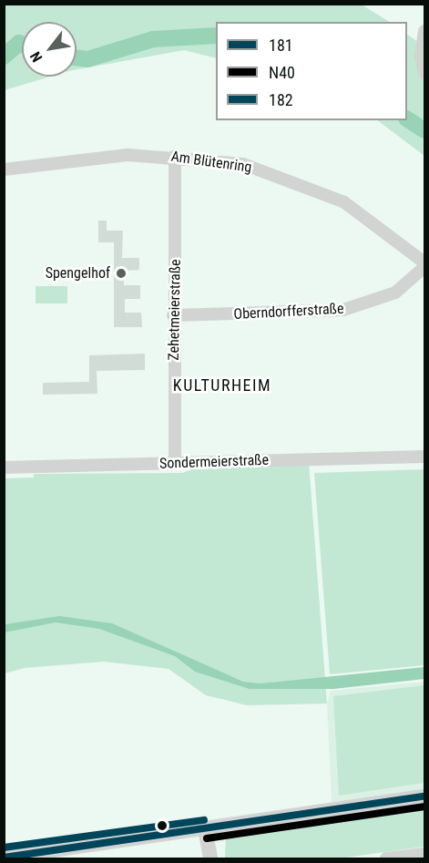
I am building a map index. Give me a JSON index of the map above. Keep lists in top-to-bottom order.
{
  "streets": {
    "street": [
      "Am Blütenring",
      "Zehetmeierstraße",
      "Oberndorfferstraße",
      "Sondermeierstraße"
    ]
  },
  "crossings": [
    ["Am Blütenring", "Zehetmeierstraße"],
    ["Zehetmeierstraße", "Oberndorfferstraße"],
    ["Zehetmeierstraße", "Sondermeierstraße"]
  ],
  "districts": ["KULTURHEIM"],
  "places": ["Spengelhof"],
  "lines": ["transit line 181", "transit line N40", "transit line 182"],
  "legend": ["181", "N40", "182"],
  "north": "bottom left"
}
